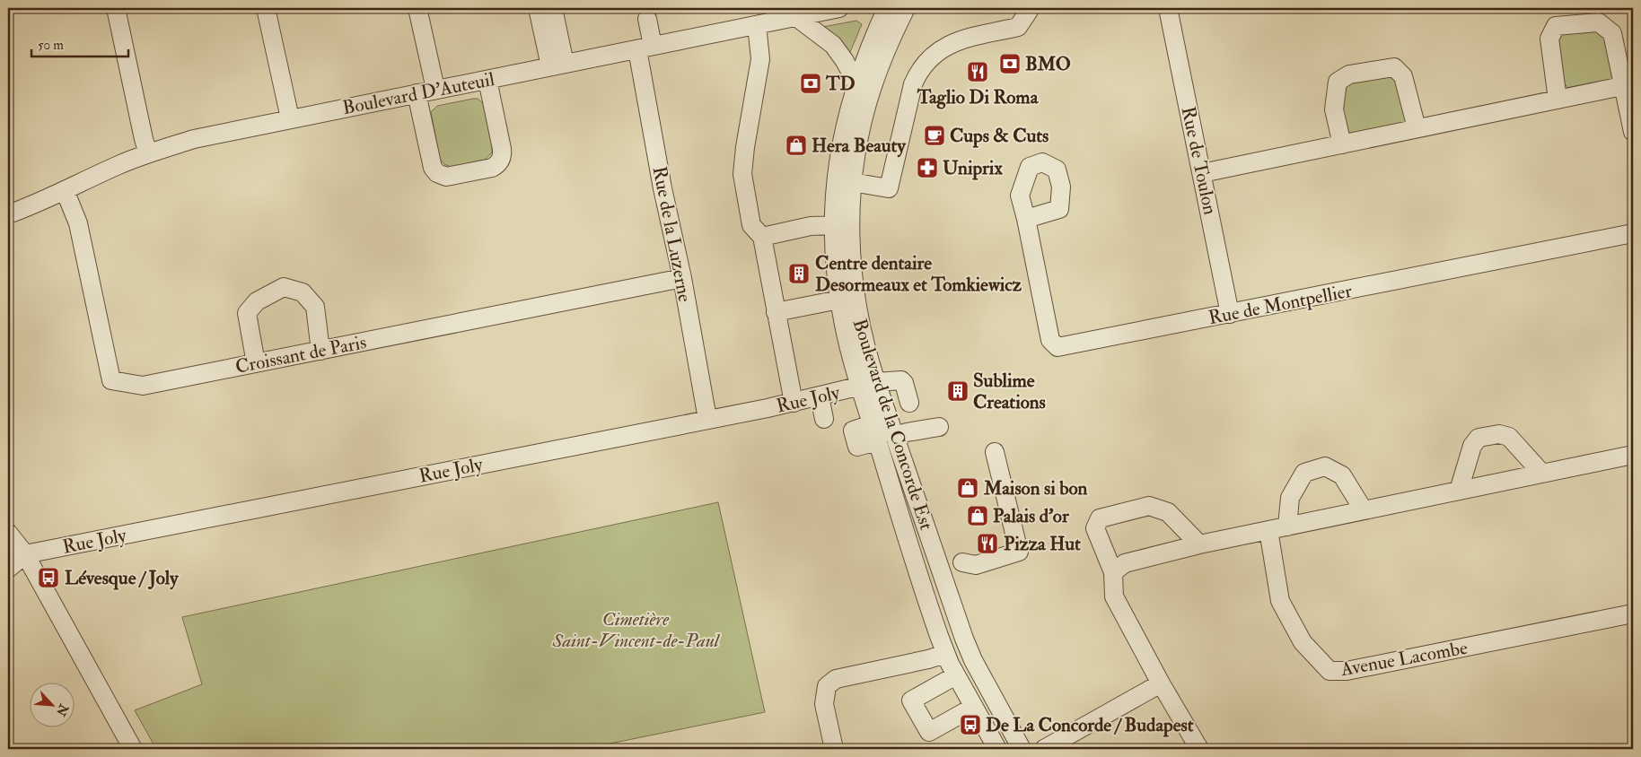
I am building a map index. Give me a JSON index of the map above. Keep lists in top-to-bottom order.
{
  "streets": {
    "street": [
      "Boulevard D'Auteuil",
      "Rue de Toulon",
      "Rue de la Luzerne",
      "Rue de Montpellier",
      "Croissant de Paris",
      "Rue Joly",
      "Boulevard de la Concorde Est",
      "Avenue Lacombe"
    ]
  },
  "crossings": [
    ["Boulevard D'Auteuil", "Rue de la Luzerne"],
    ["Boulevard D'Auteuil", "Croissant de Paris"],
    ["Rue de Toulon", "Rue de Montpellier"],
    ["Rue de la Luzerne", "Croissant de Paris"],
    ["Rue de la Luzerne", "Rue Joly"],
    ["Rue Joly", "Boulevard de la Concorde Est"]
  ],
  "parks": ["Cimetière Saint-Vincent-de-Paul"],
  "places": {
    "bank": ["BMO", "TD"],
    "restaurant": ["Taglio Di Roma", "Pizza Hut"],
    "cafe": ["Cups & Cuts"],
    "shop": ["Hera Beauty", "Maison si bon", "Palais d'or"],
    "pharmacy": ["Uniprix"],
    "building": ["Centre dentaire Desormeaux et Tomkiewicz", "Sublime Creations"],
    "bus stop": ["Lévesque / Joly", "De La Concorde / Budapest"]
  },
  "scale_bar": "50 m",
  "north": "bottom right"
}
